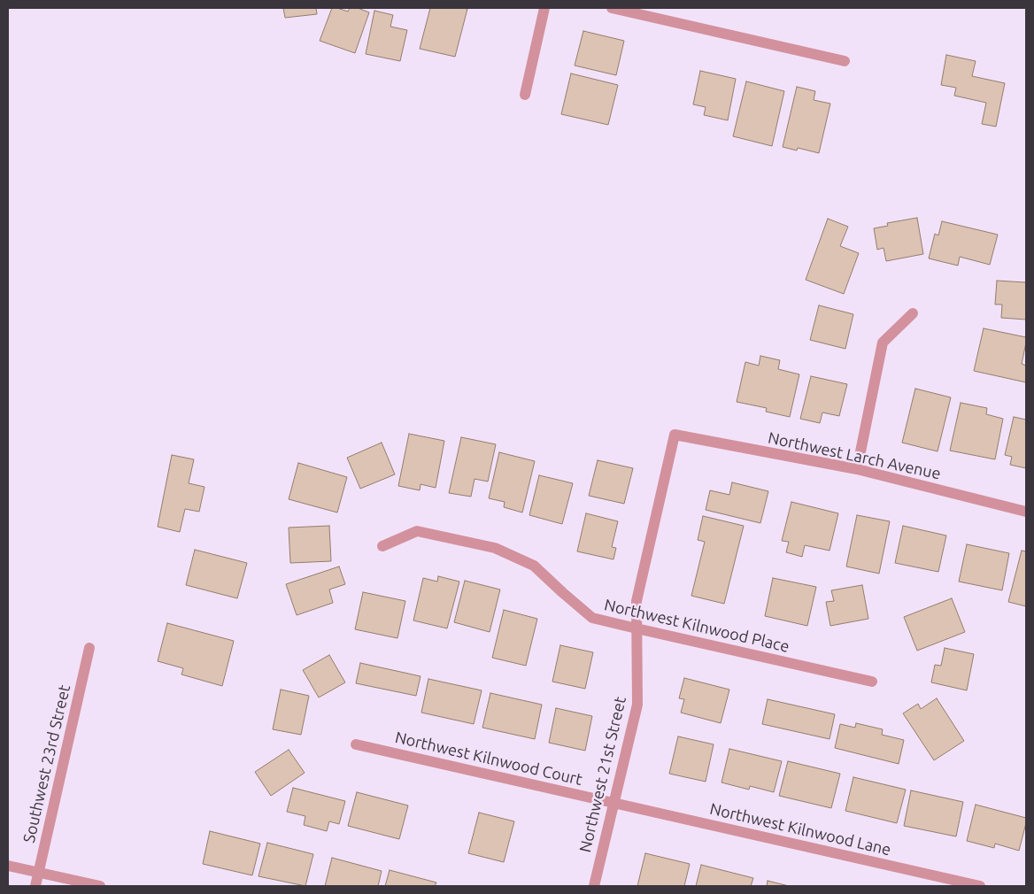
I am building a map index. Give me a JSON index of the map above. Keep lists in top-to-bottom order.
{
  "streets": {
    "street": [
      "Northwest Larch Avenue",
      "Northwest Kilnwood Place",
      "Northwest Kilnwood Court",
      "Southwest 23rd Street",
      "Northwest 21st Street",
      "Northwest Kilnwood Lane"
    ]
  },
  "crossings": [
    ["Northwest Larch Avenue", "Northwest 21st Street"],
    ["Northwest Kilnwood Place", "Northwest 21st Street"],
    ["Northwest Kilnwood Court", "Northwest 21st Street"],
    ["Northwest Kilnwood Court", "Northwest Kilnwood Lane"],
    ["Northwest 21st Street", "Northwest Kilnwood Lane"]
  ]
}
